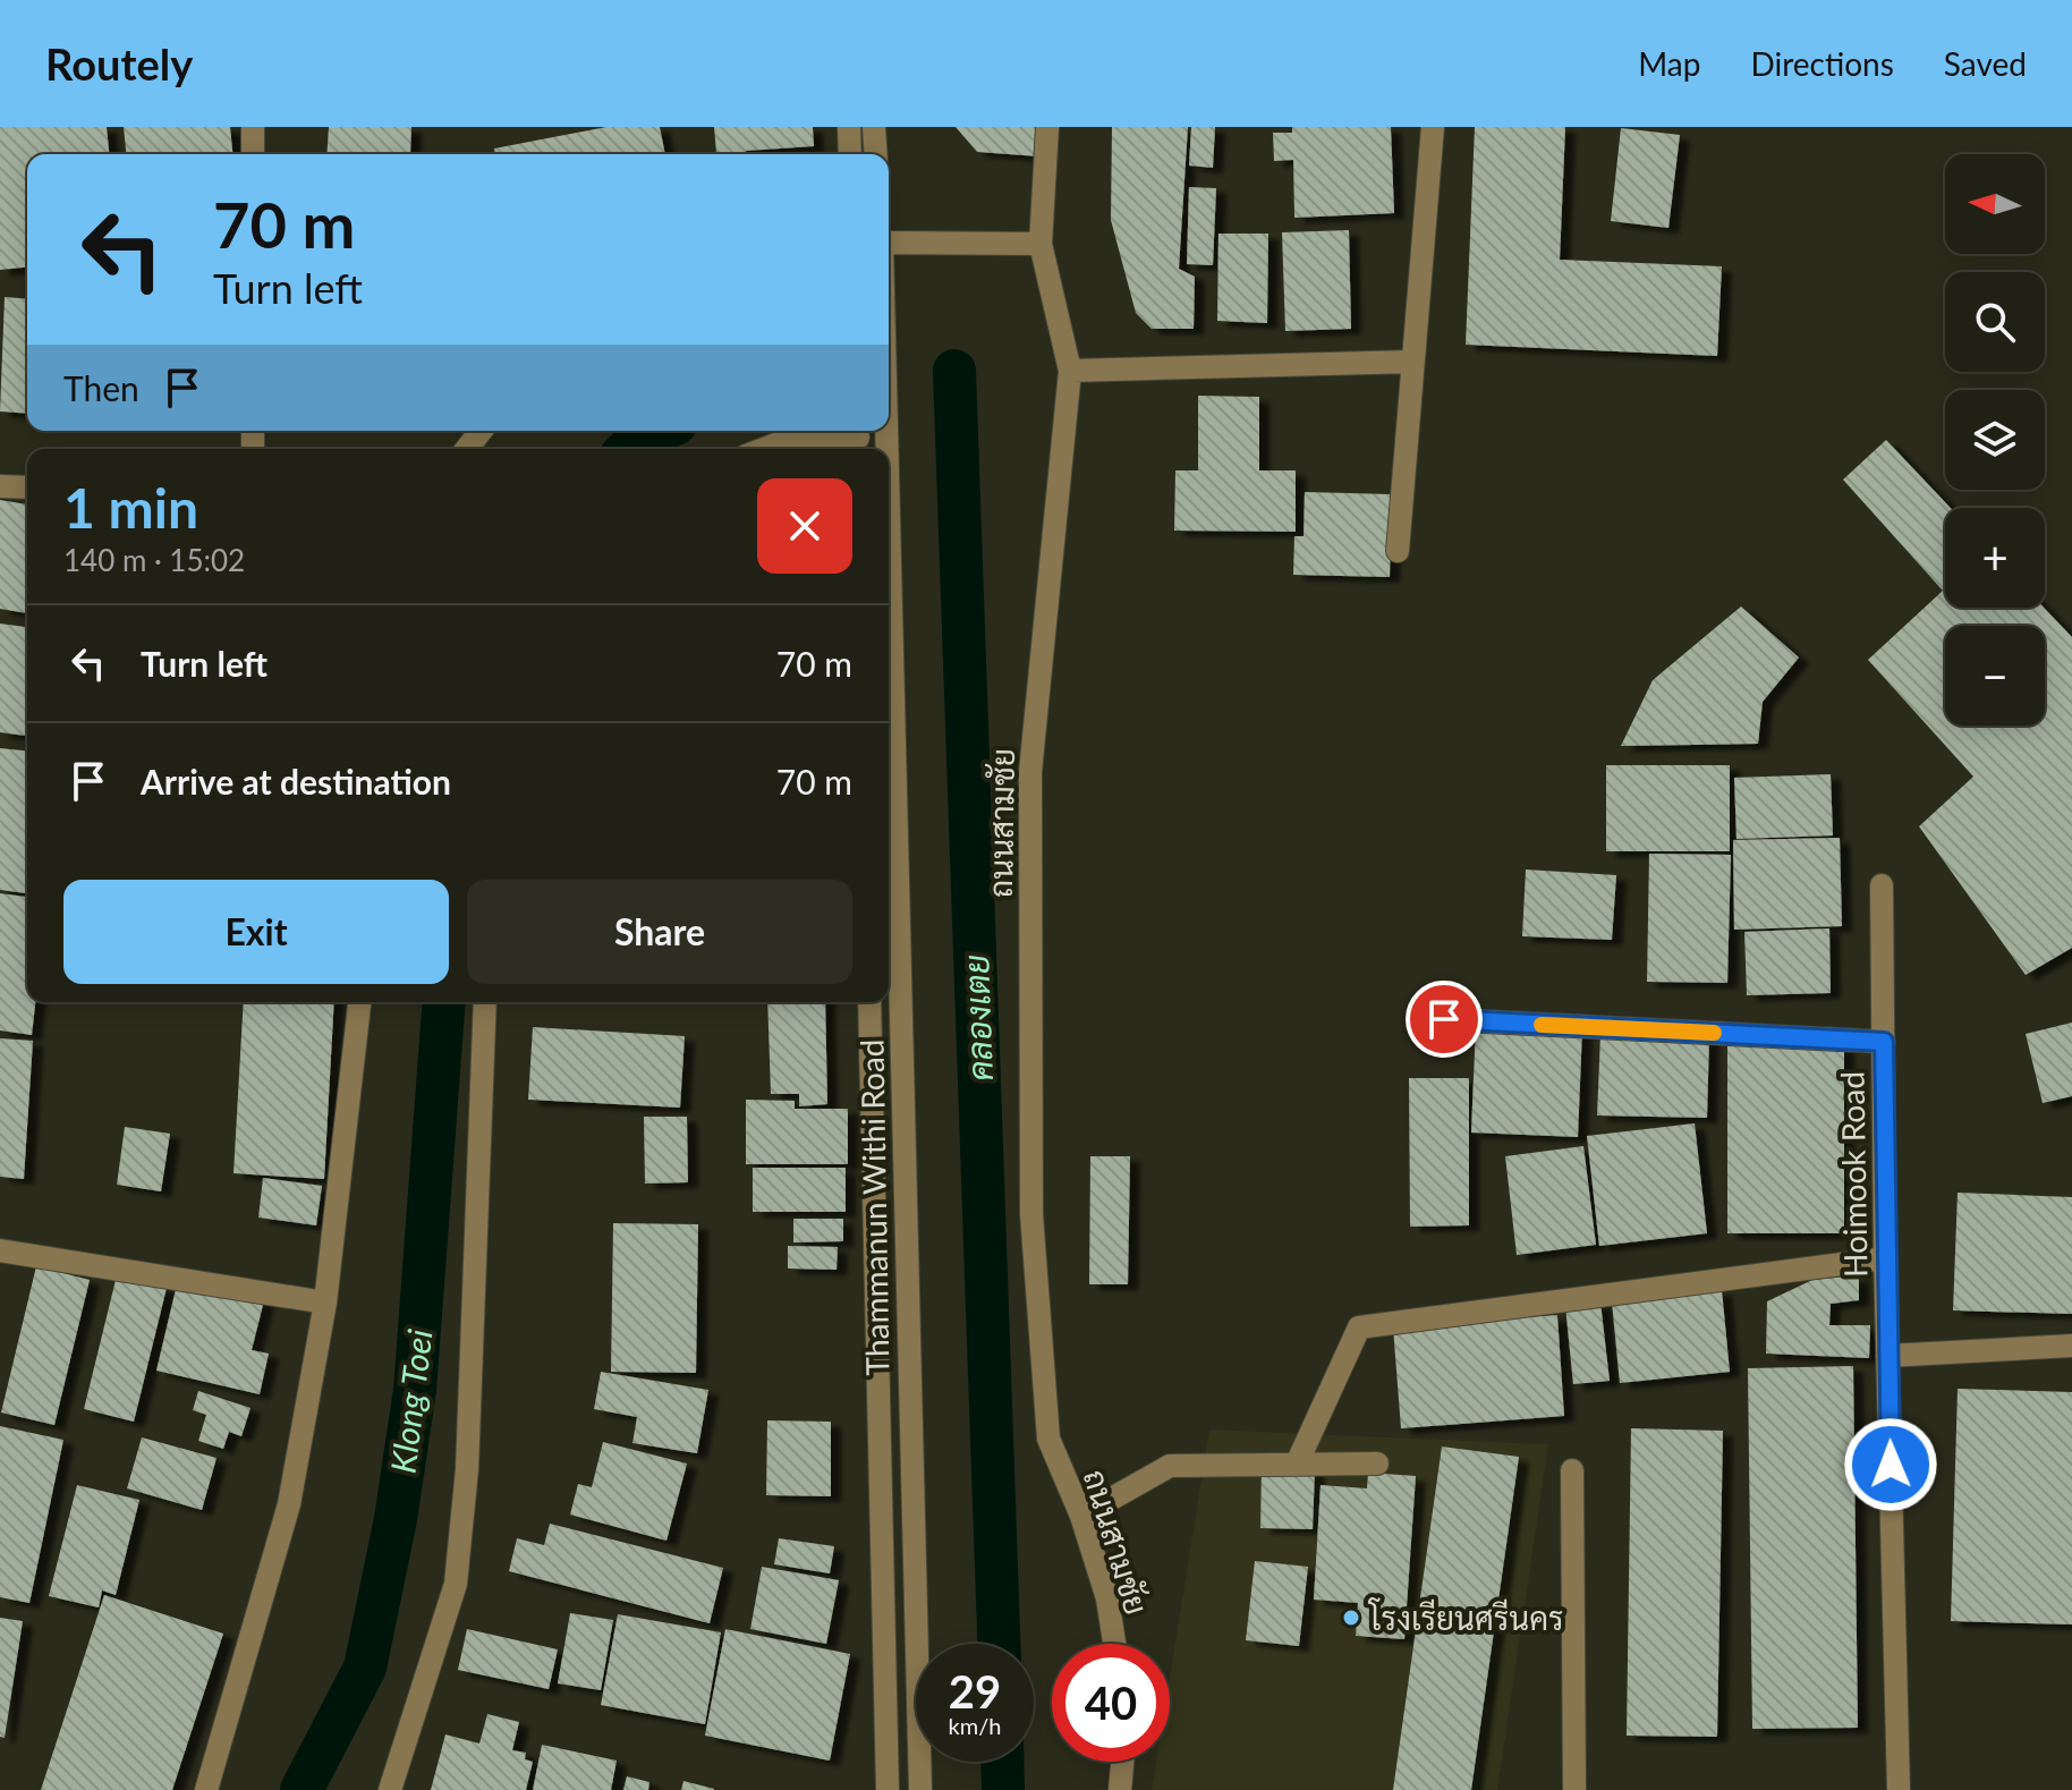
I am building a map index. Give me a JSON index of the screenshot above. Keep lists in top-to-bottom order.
{
  "streets": {
    "street": ["ถนนสามชัย", "Hoimook Road", "Thammanun Withi Road"]
  },
  "water": ["คลองเตย", "Klong Toei"],
  "places": ["โรงเรียนศรีนคร"],
  "north": "left",
  "page": {
    "header": "Routely",
    "nav": ["Map", "Directions", "Saved"],
    "map_buttons": ["+", "−"],
    "turn": ["70 m", "Turn left"],
    "then": "Then",
    "heading": ["1 min", "140 m · 15:02"],
    "list": [
      {
        "name": "Turn left",
        "value": "70 m"
      },
      {
        "name": "Arrive at destination",
        "value": "70 m"
      }
    ],
    "buttons": ["Exit", "Share"],
    "speed": "29 km/h",
    "limit": "40"
  }
}
